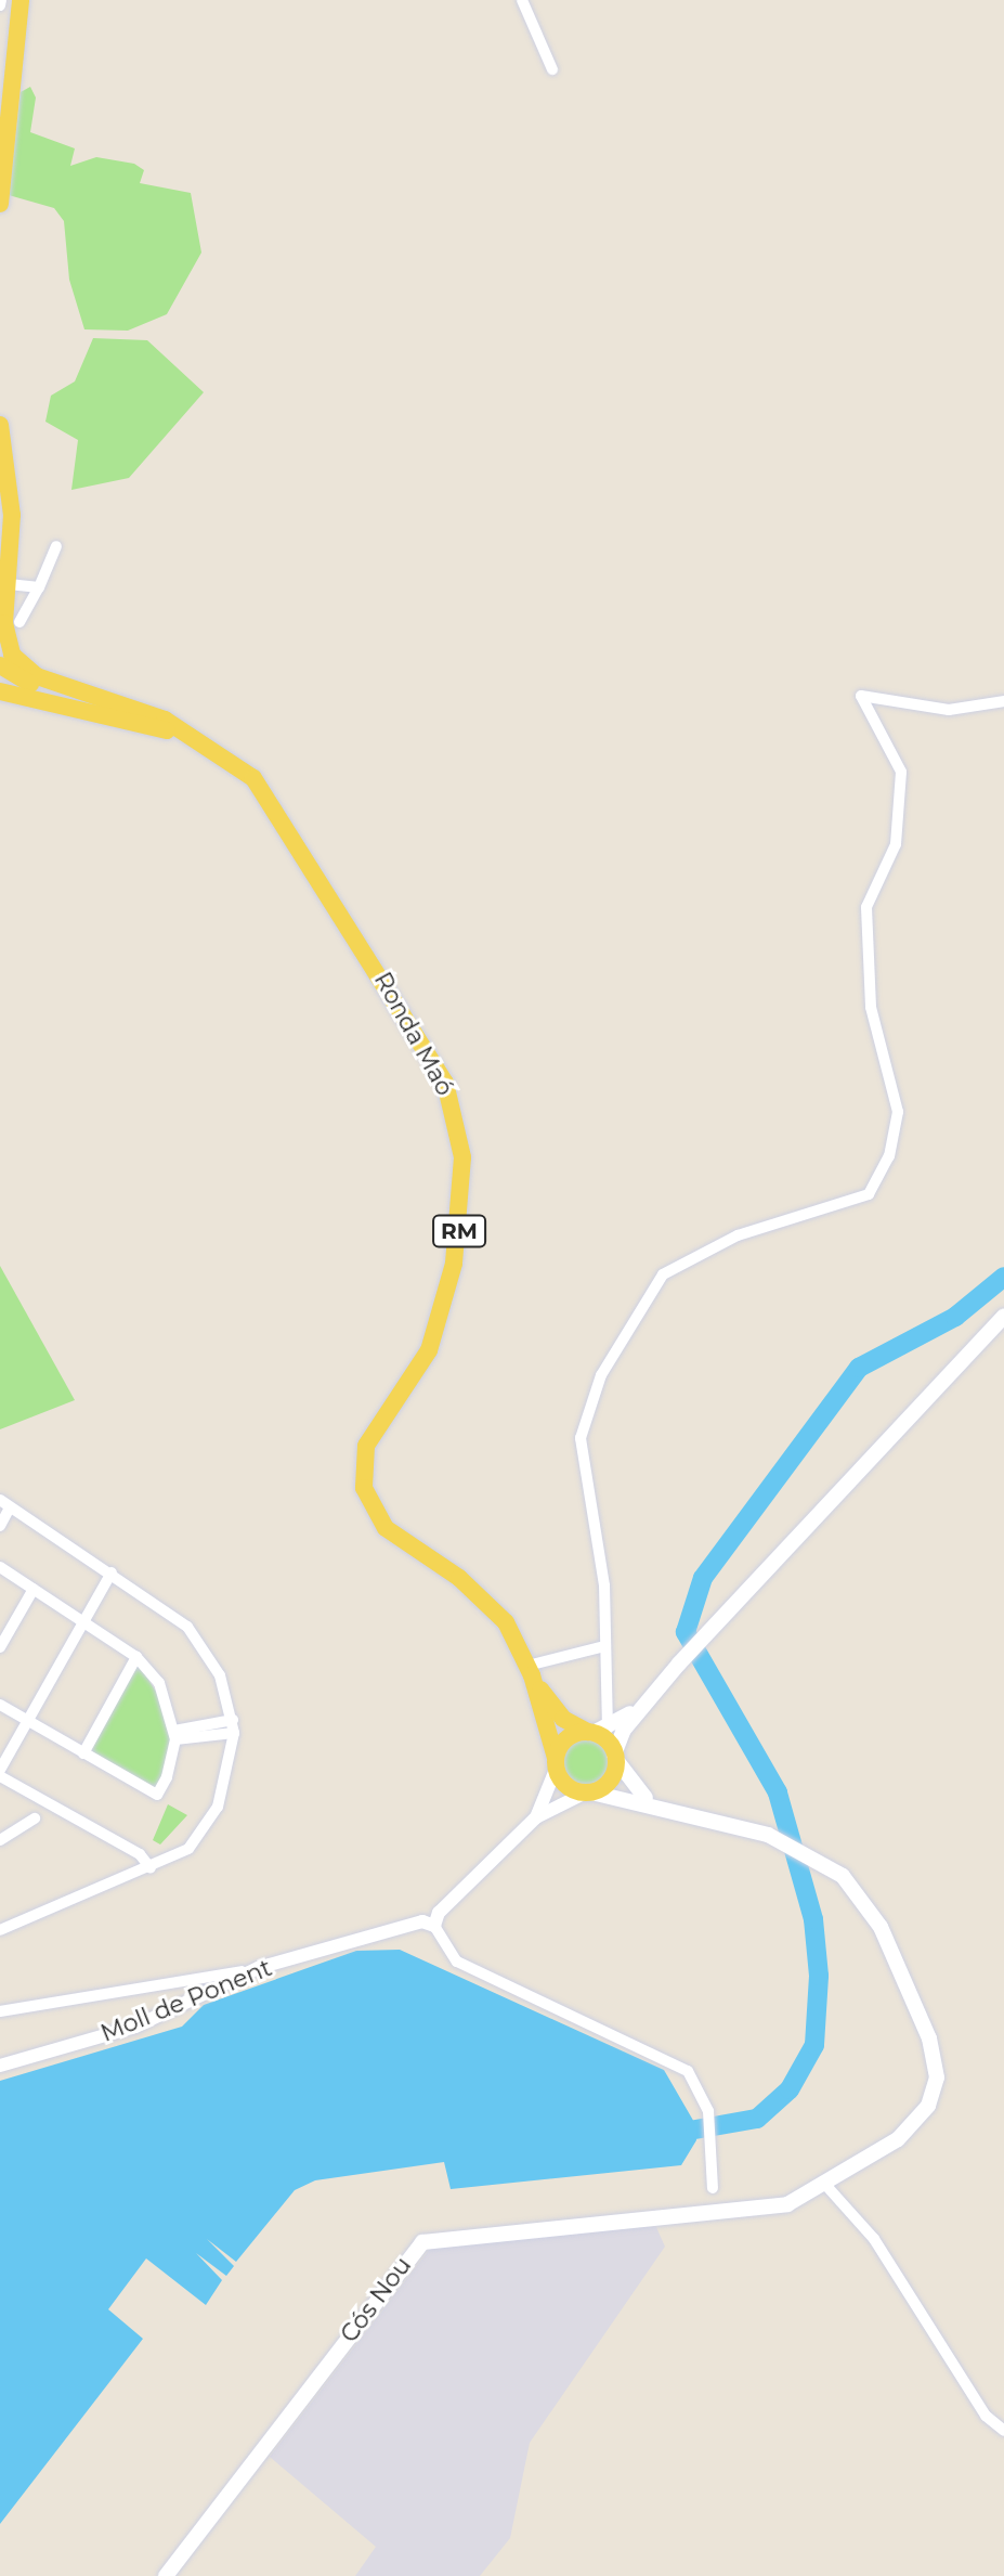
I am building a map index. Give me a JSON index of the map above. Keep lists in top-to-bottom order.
{
  "streets": {
    "main road": ["Ronda Maó", "RM", "Cós Nou"],
    "street": ["Moll de Ponent"]
  },
  "crossings": [
    ["Ronda Maó", "RM"],
    ["Ronda Maó", "Moll de Ponent"],
    ["Ronda Maó", "Cós Nou"],
    ["Moll de Ponent", "Cós Nou"]
  ]
}
